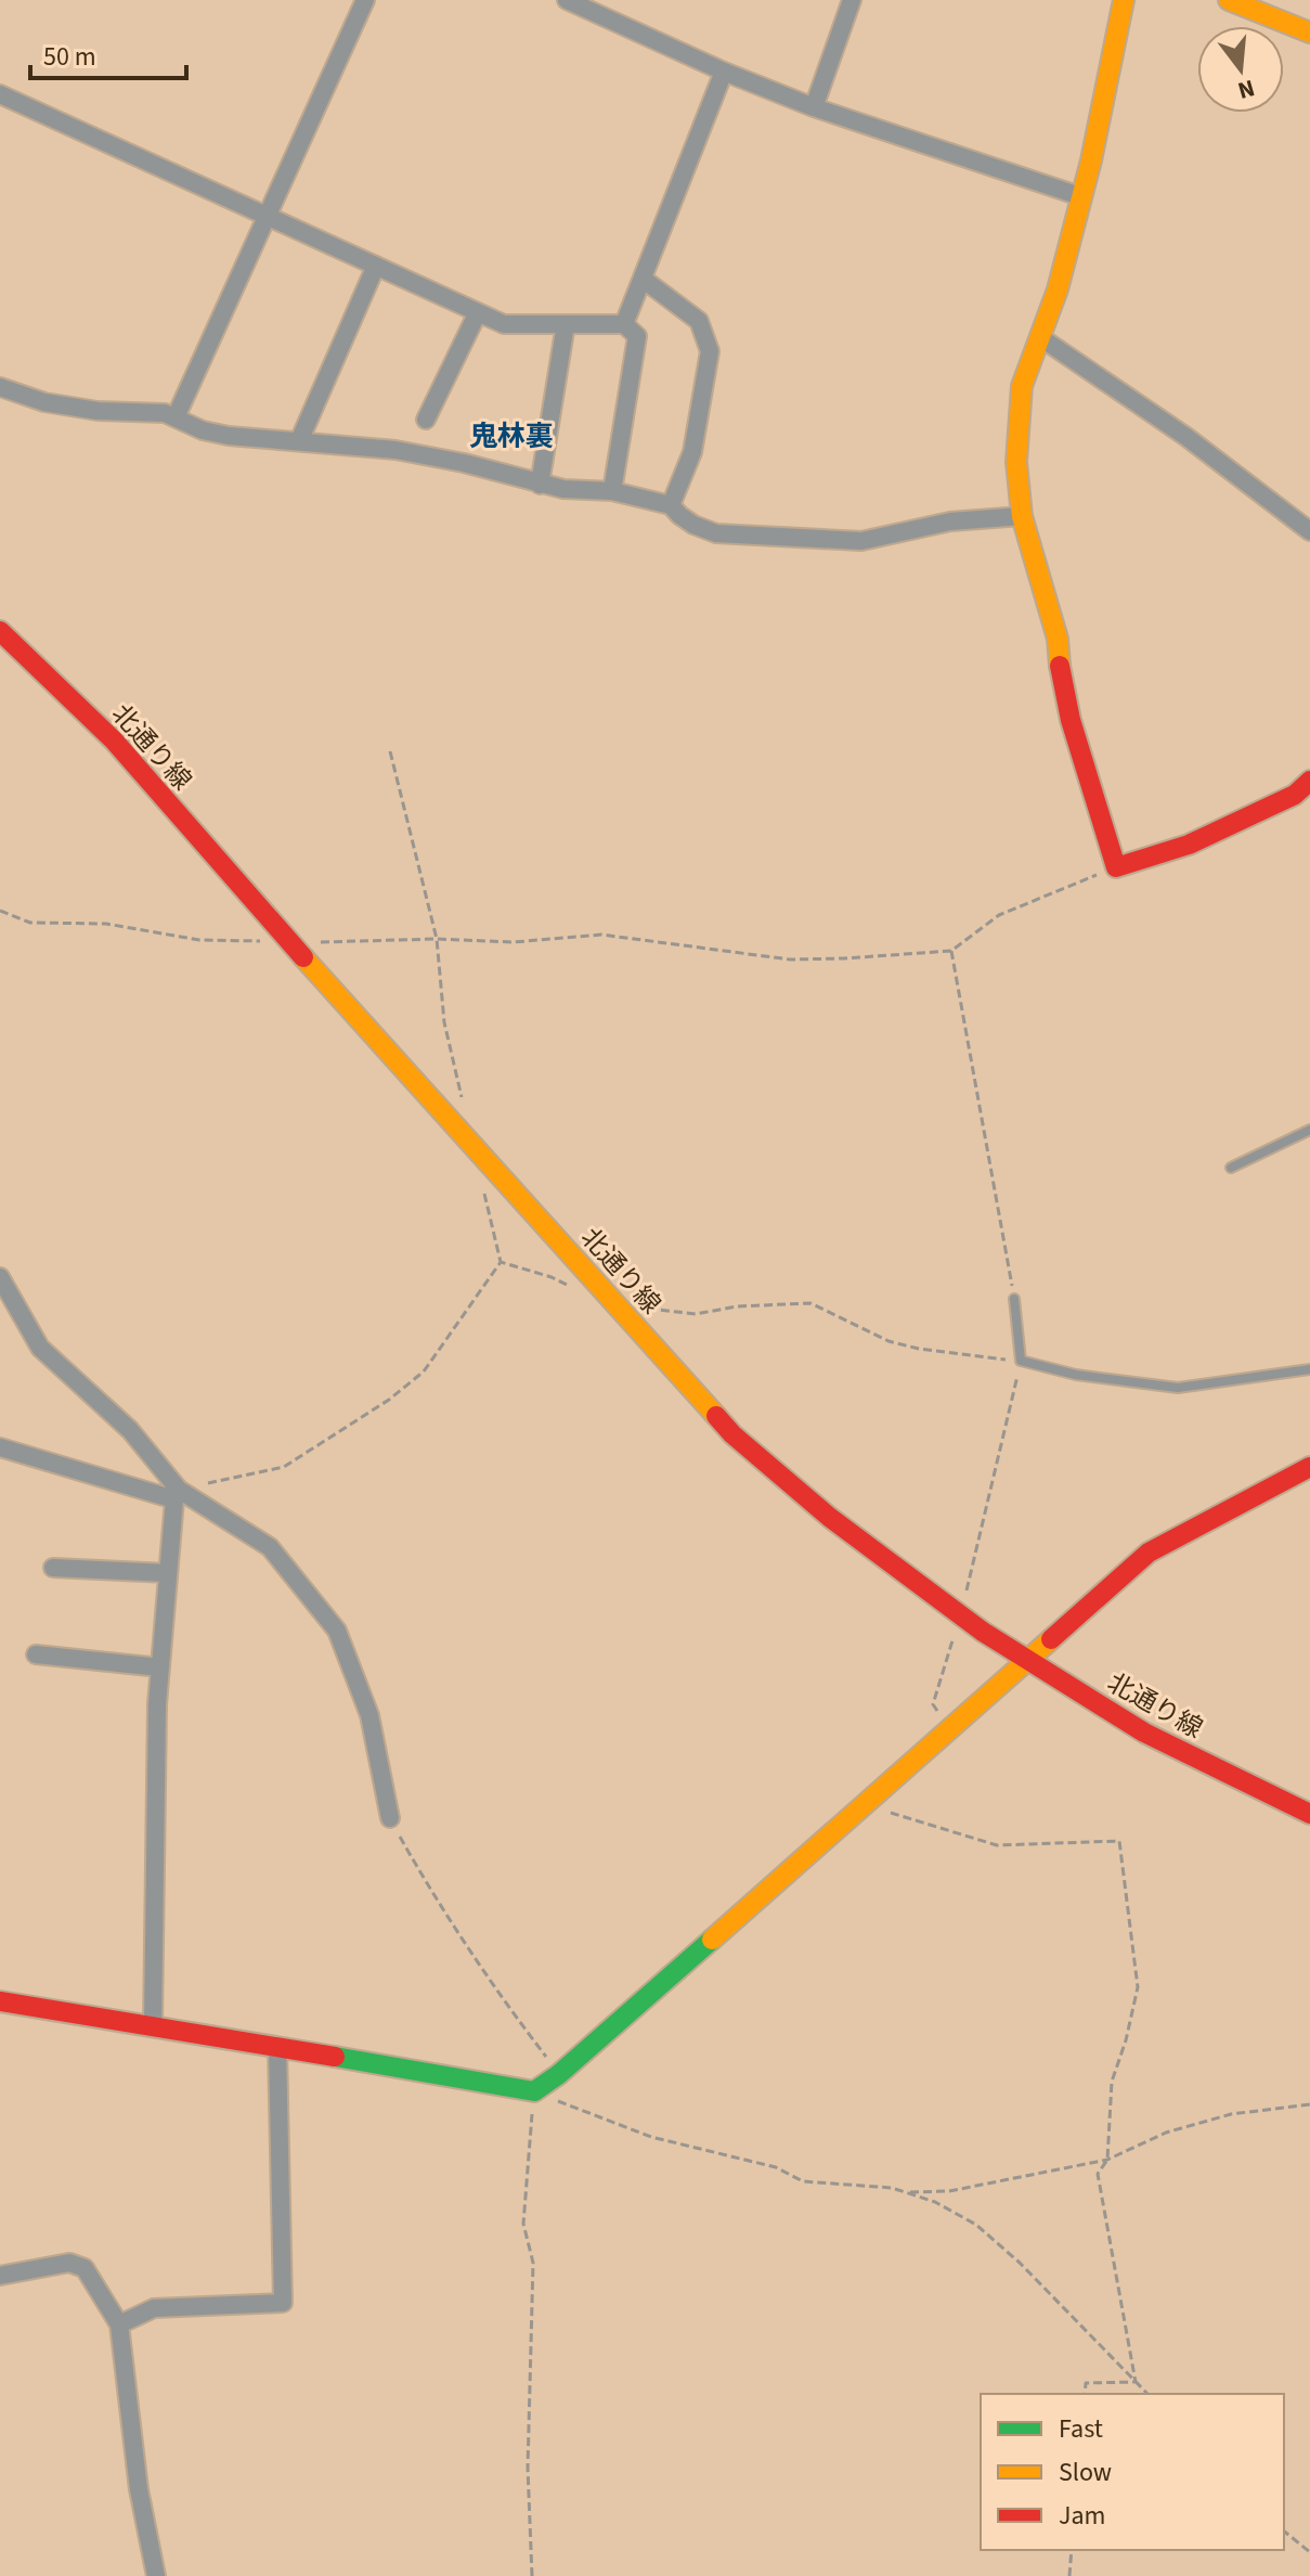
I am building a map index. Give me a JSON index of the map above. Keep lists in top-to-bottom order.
{
  "streets": {
    "street": ["北通り線"]
  },
  "districts": ["鬼林裏"],
  "legend": ["Fast", "Slow", "Jam"],
  "scale_bar": "50 m",
  "north": "bottom"
}
